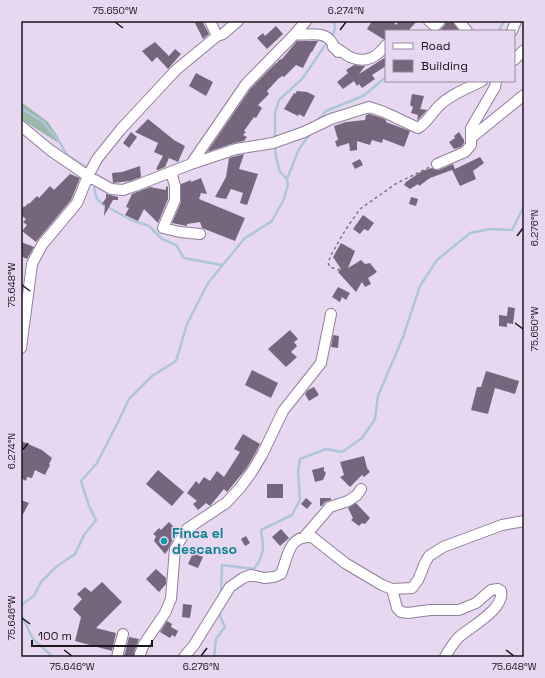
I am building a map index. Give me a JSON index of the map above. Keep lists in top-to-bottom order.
{
  "places": ["Finca el descanso"],
  "legend": ["Road", "Building"],
  "scale_bar": "100 m",
  "coordinates": [
    "75.650°W",
    "6.274°N",
    "6.276°N",
    "75.648°W",
    "75.646°W"
  ]
}
